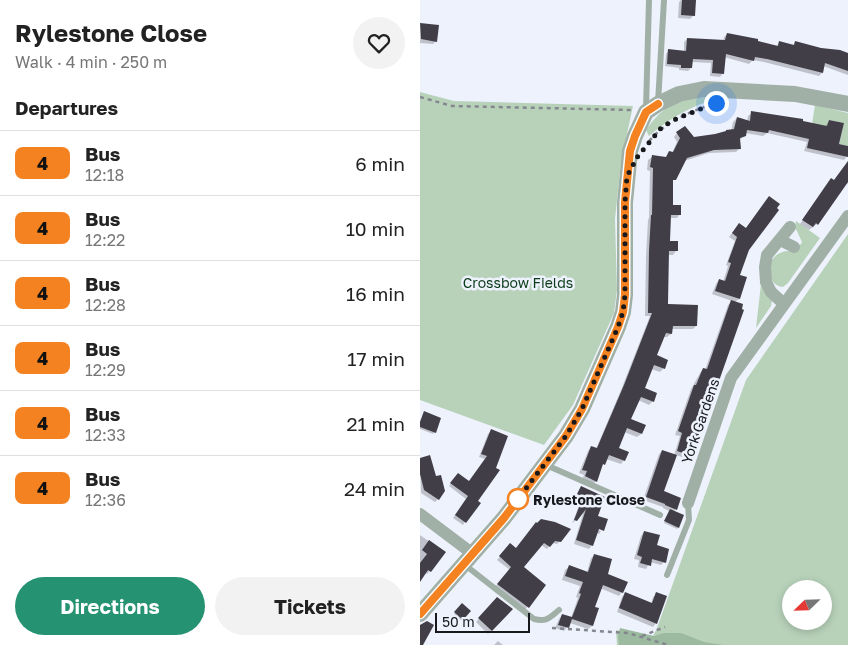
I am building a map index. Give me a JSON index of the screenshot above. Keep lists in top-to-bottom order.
{
  "streets": {
    "street": ["York Gardens"]
  },
  "parks": ["Crossbow Fields"],
  "places": ["Rylestone Close"],
  "lines": ["bus line 4"],
  "scale_bar": "50 m",
  "north": "bottom left",
  "page": {
    "heading": [
      ["Rylestone Close", "Walk · 4 min · 250 m"],
      "Departures"
    ],
    "list": [
      {
        "mark": "4",
        "name": "Bus",
        "note": "12:18",
        "value": "6 min"
      },
      {
        "mark": "4",
        "name": "Bus",
        "note": "12:22",
        "value": "10 min"
      },
      {
        "mark": "4",
        "name": "Bus",
        "note": "12:28",
        "value": "16 min"
      },
      {
        "mark": "4",
        "name": "Bus",
        "note": "12:29",
        "value": "17 min"
      },
      {
        "mark": "4",
        "name": "Bus",
        "note": "12:33",
        "value": "21 min"
      },
      {
        "mark": "4",
        "name": "Bus",
        "note": "12:36",
        "value": "24 min"
      }
    ],
    "buttons": ["Directions", "Tickets"],
    "scale": "50 m"
  }
}
